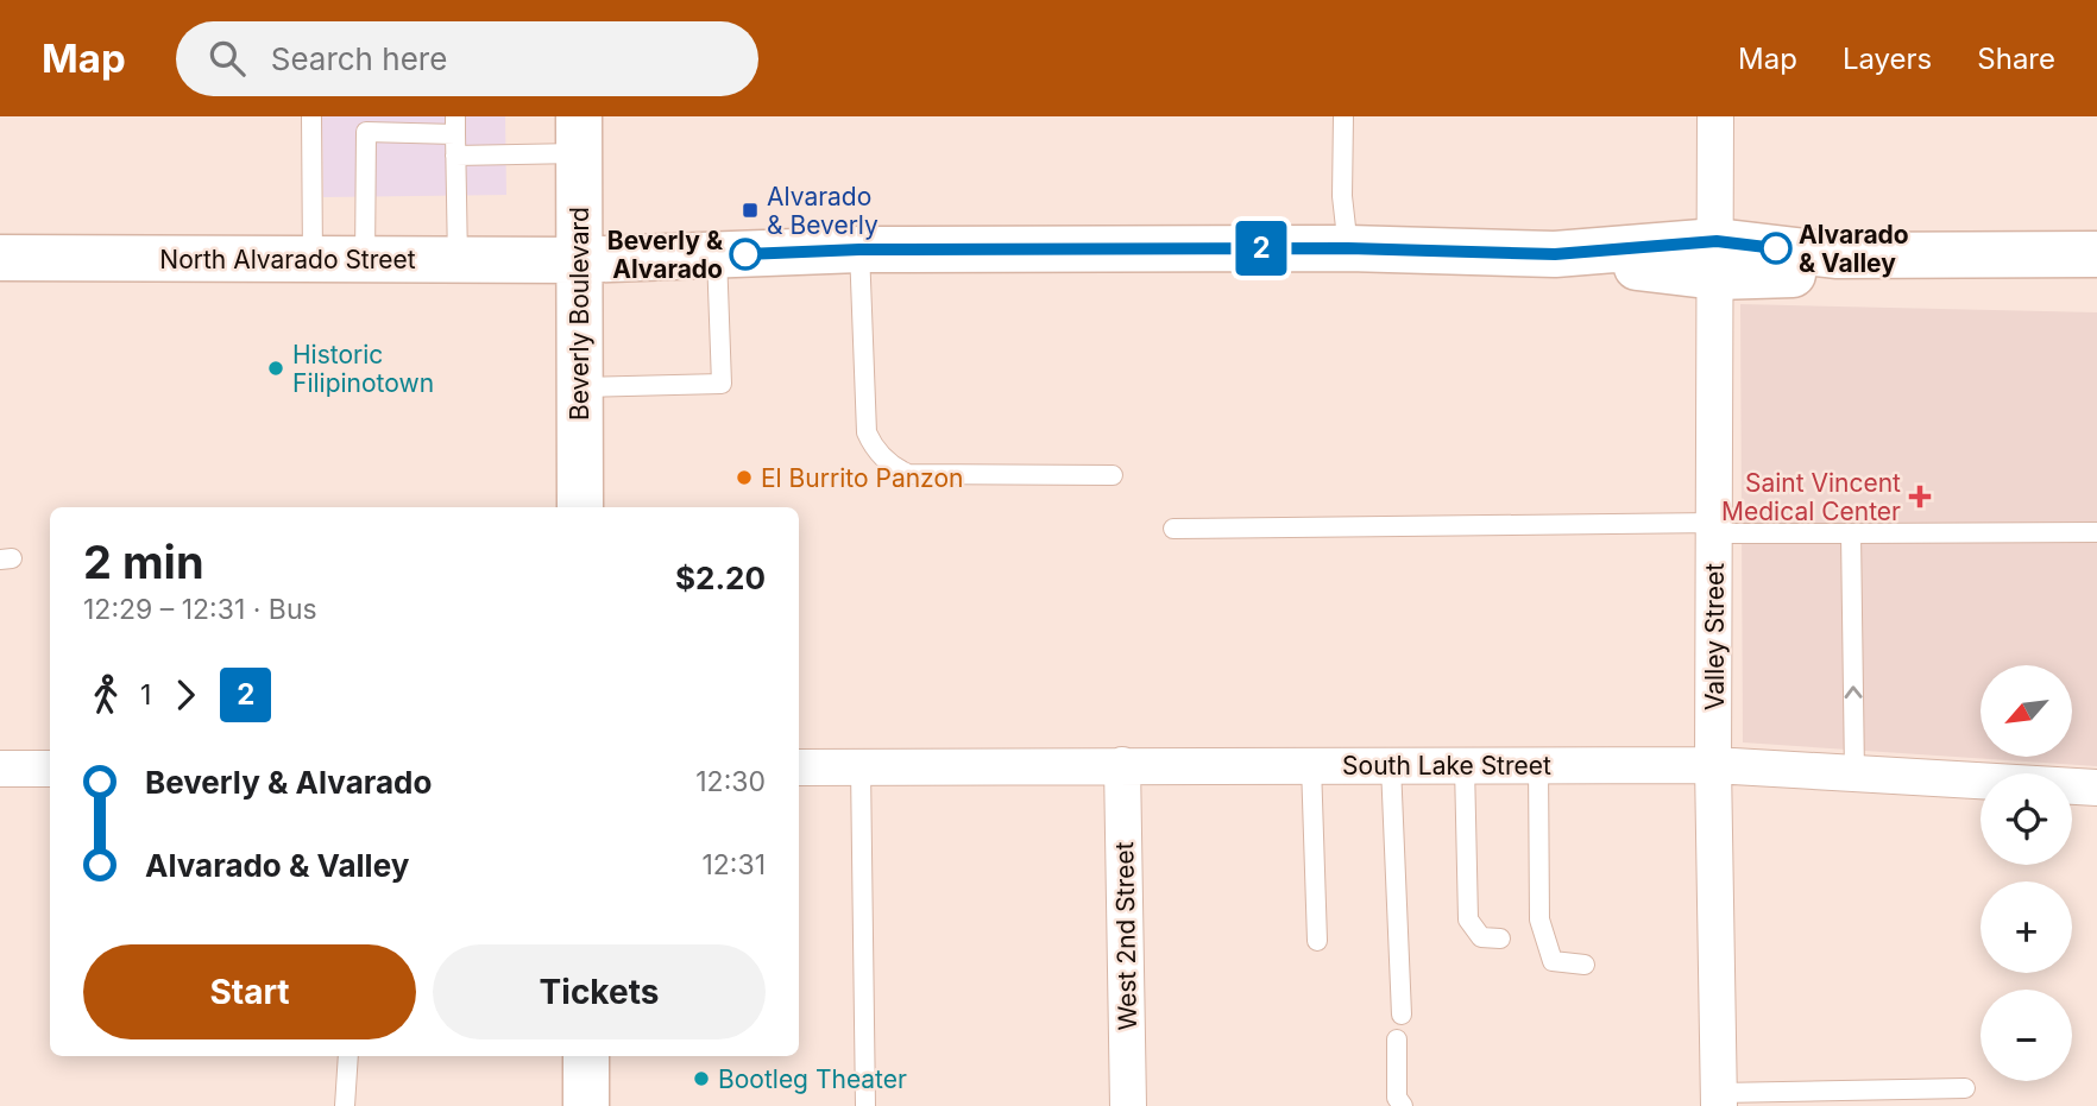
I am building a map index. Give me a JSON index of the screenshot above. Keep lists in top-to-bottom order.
{
  "streets": {
    "main road": ["North Alvarado Street", "Beverly Boulevard"],
    "street": ["Valley Street", "South Lake Street", "West 2nd Street"]
  },
  "crossings": [
    ["North Alvarado Street", "Beverly Boulevard"],
    ["North Alvarado Street", "Valley Street"],
    ["Valley Street", "South Lake Street"],
    ["South Lake Street", "West 2nd Street"]
  ],
  "places": {
    "transit": ["Alvarado & Beverly"],
    "other": [
      "Alvarado & Valley",
      "Beverly & Alvarado",
      "Historic Filipinotown",
      "El Burrito Panzon",
      "Bootleg Theater"
    ],
    "health": ["Saint Vincent Medical Center"]
  },
  "lines": ["bus line 2"],
  "north": "bottom left",
  "page": {
    "header": "Map",
    "search": "Search here",
    "nav": ["Map", "Layers", "Share"],
    "on_map": "2",
    "heading": ["2 min", "12:29 – 12:31 · Bus", "$2.20"],
    "legs": ["1", "2"],
    "map_buttons": ["+", "−"],
    "list": [
      {
        "name": "Beverly & Alvarado",
        "value": "12:30"
      },
      {
        "name": "Alvarado & Valley",
        "value": "12:31"
      }
    ],
    "buttons": ["Start", "Tickets"]
  }
}
